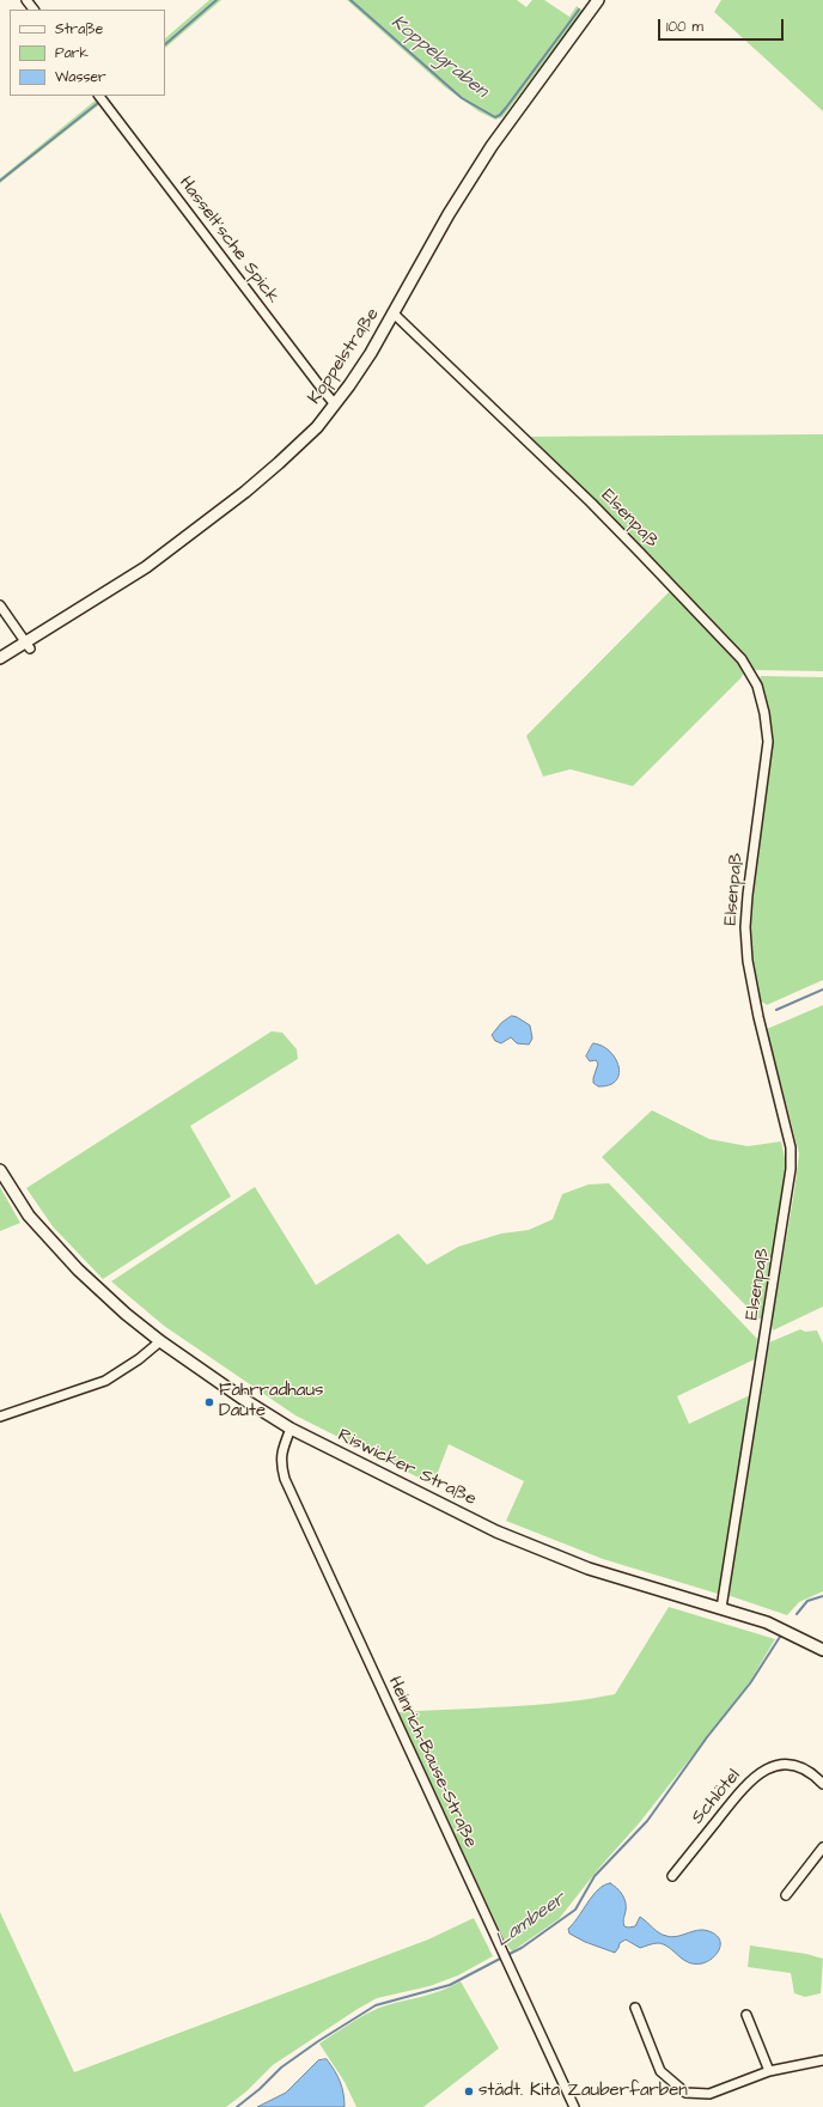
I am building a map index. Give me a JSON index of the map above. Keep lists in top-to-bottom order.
{
  "streets": {
    "street": [
      "Hasselt'sche Spick",
      "Koppelstraße",
      "Elsenpaß",
      "Riswicker Straße",
      "Heinrich-Bause-Straße",
      "Schlötel"
    ]
  },
  "crossings": [
    ["Hasselt'sche Spick", "Koppelstraße"],
    ["Koppelstraße", "Elsenpaß"],
    ["Elsenpaß", "Riswicker Straße"],
    ["Riswicker Straße", "Heinrich-Bause-Straße"]
  ],
  "water": ["Koppelgraben", "Lambeer"],
  "places": ["Fahrradhaus Daute", "städt. Kita Zauberfarben"],
  "legend": ["Straße", "Park", "Wasser"],
  "scale_bar": "100 m"
}
